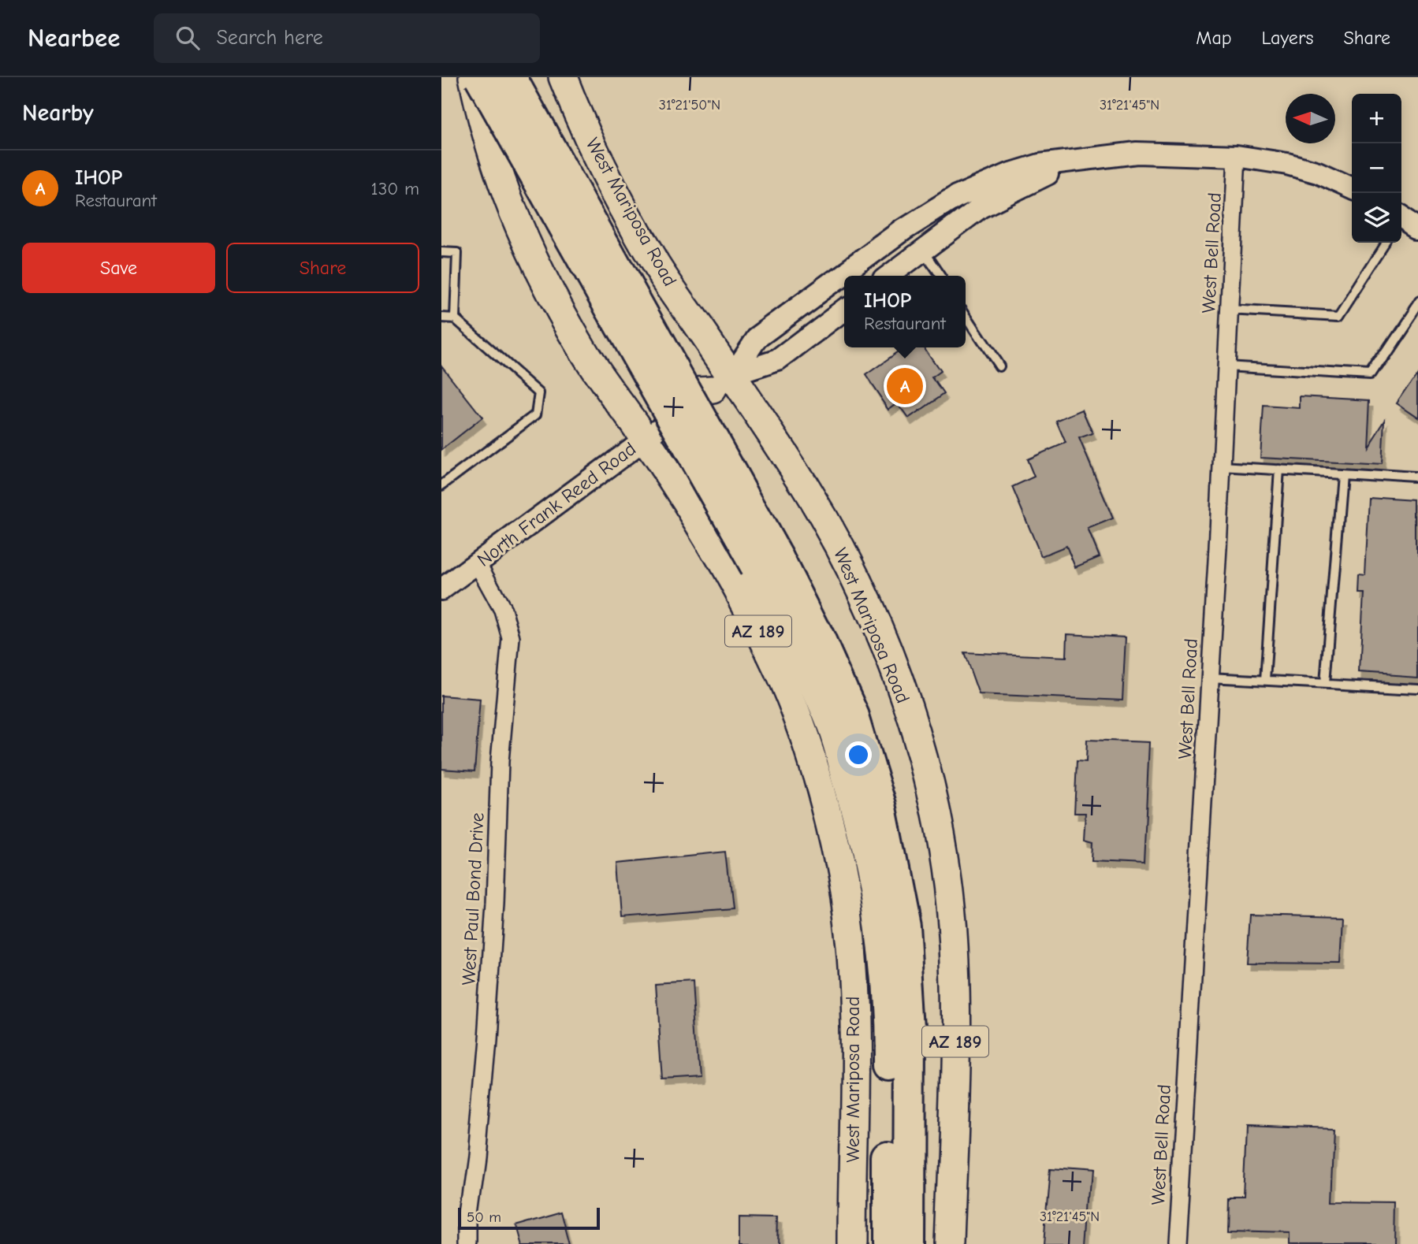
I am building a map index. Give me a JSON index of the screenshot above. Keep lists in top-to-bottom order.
{
  "streets": {
    "highway": ["West Mariposa Road", "AZ 189"],
    "street": ["West Bell Road", "North Frank Reed Road", "West Paul Bond Drive"]
  },
  "crossings": [
    ["West Mariposa Road", "North Frank Reed Road"],
    ["North Frank Reed Road", "West Paul Bond Drive"]
  ],
  "scale_bar": "50 m",
  "north": "left",
  "page": {
    "header": "Nearbee",
    "search": "Search here",
    "nav": ["Map", "Layers", "Share"],
    "heading": "Nearby",
    "map_buttons": ["+", "−"],
    "list": [
      {
        "mark": "A",
        "name": "IHOP",
        "note": "Restaurant",
        "value": "130 m"
      }
    ],
    "buttons": ["Save", "Share"],
    "popup": ["IHOP", "Restaurant"],
    "pins": "A",
    "scale": "50 m"
  },
  "coordinates": ["31°21'50\"N", "31°21'45\"N"]
}
